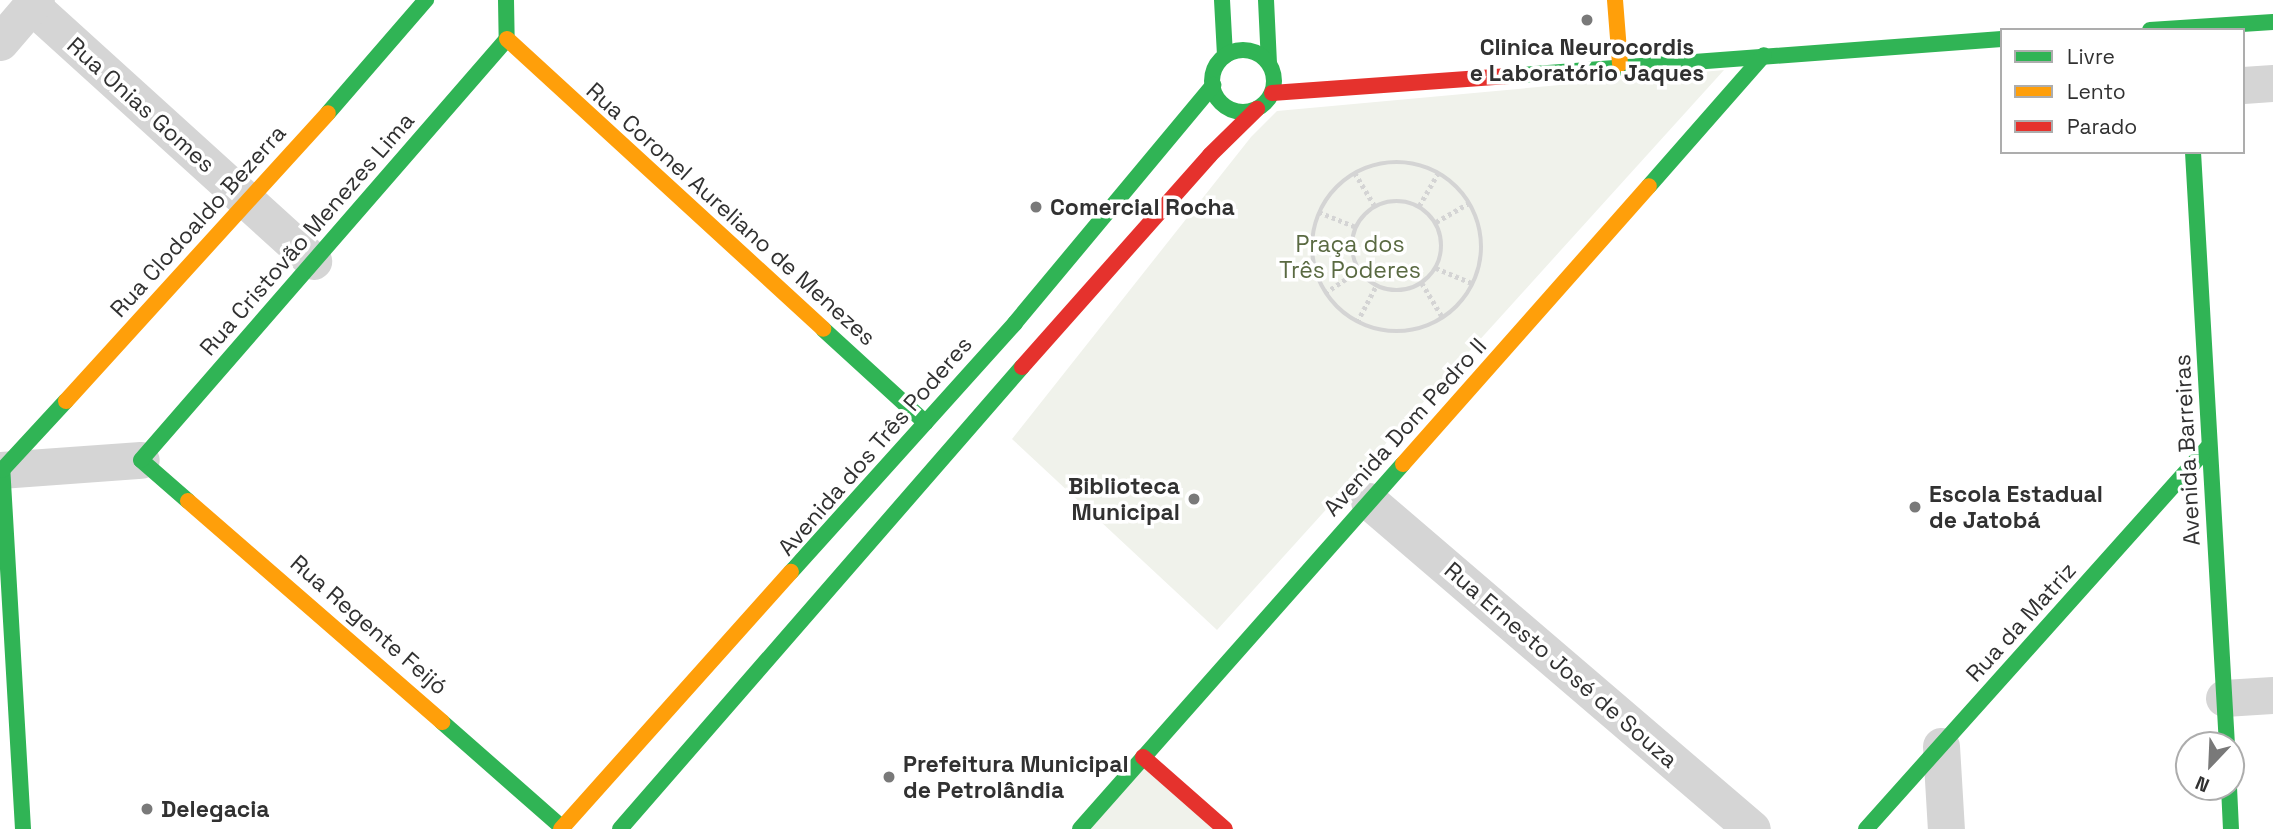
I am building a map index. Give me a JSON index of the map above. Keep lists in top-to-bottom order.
{
  "streets": {
    "street": [
      "Rua Onias Gomes",
      "Rua Coronel Aureliano de Menezes",
      "Rua Clodoaldo Bezerra",
      "Rua Cristovão Menezes Lima",
      "Avenida Dom Pedro II",
      "Avenida dos Três Poderes",
      "Avenida Barreiras",
      "Rua da Matriz",
      "Rua Regente Feijó",
      "Rua Ernesto José de Souza"
    ]
  },
  "crossings": [
    ["Rua Onias Gomes", "Rua Clodoaldo Bezerra"],
    ["Rua Onias Gomes", "Rua Cristovão Menezes Lima"],
    ["Rua Coronel Aureliano de Menezes", "Rua Cristovão Menezes Lima"],
    ["Rua Coronel Aureliano de Menezes", "Avenida dos Três Poderes"],
    ["Rua Cristovão Menezes Lima", "Rua Regente Feijó"],
    ["Avenida Dom Pedro II", "Rua Ernesto José de Souza"],
    ["Avenida dos Três Poderes", "Rua Regente Feijó"],
    ["Avenida Barreiras", "Rua da Matriz"]
  ],
  "parks": ["Praça dos Três Poderes"],
  "places": [
    "Clinica Neurocordis e Laboratório Jaques",
    "Comercial Rocha",
    "Biblioteca Municipal",
    "Escola Estadual de Jatobá",
    "Prefeitura Municipal de Petrolândia",
    "Delegacia"
  ],
  "legend": ["Livre", "Lento", "Parado"],
  "north": "bottom left"
}
